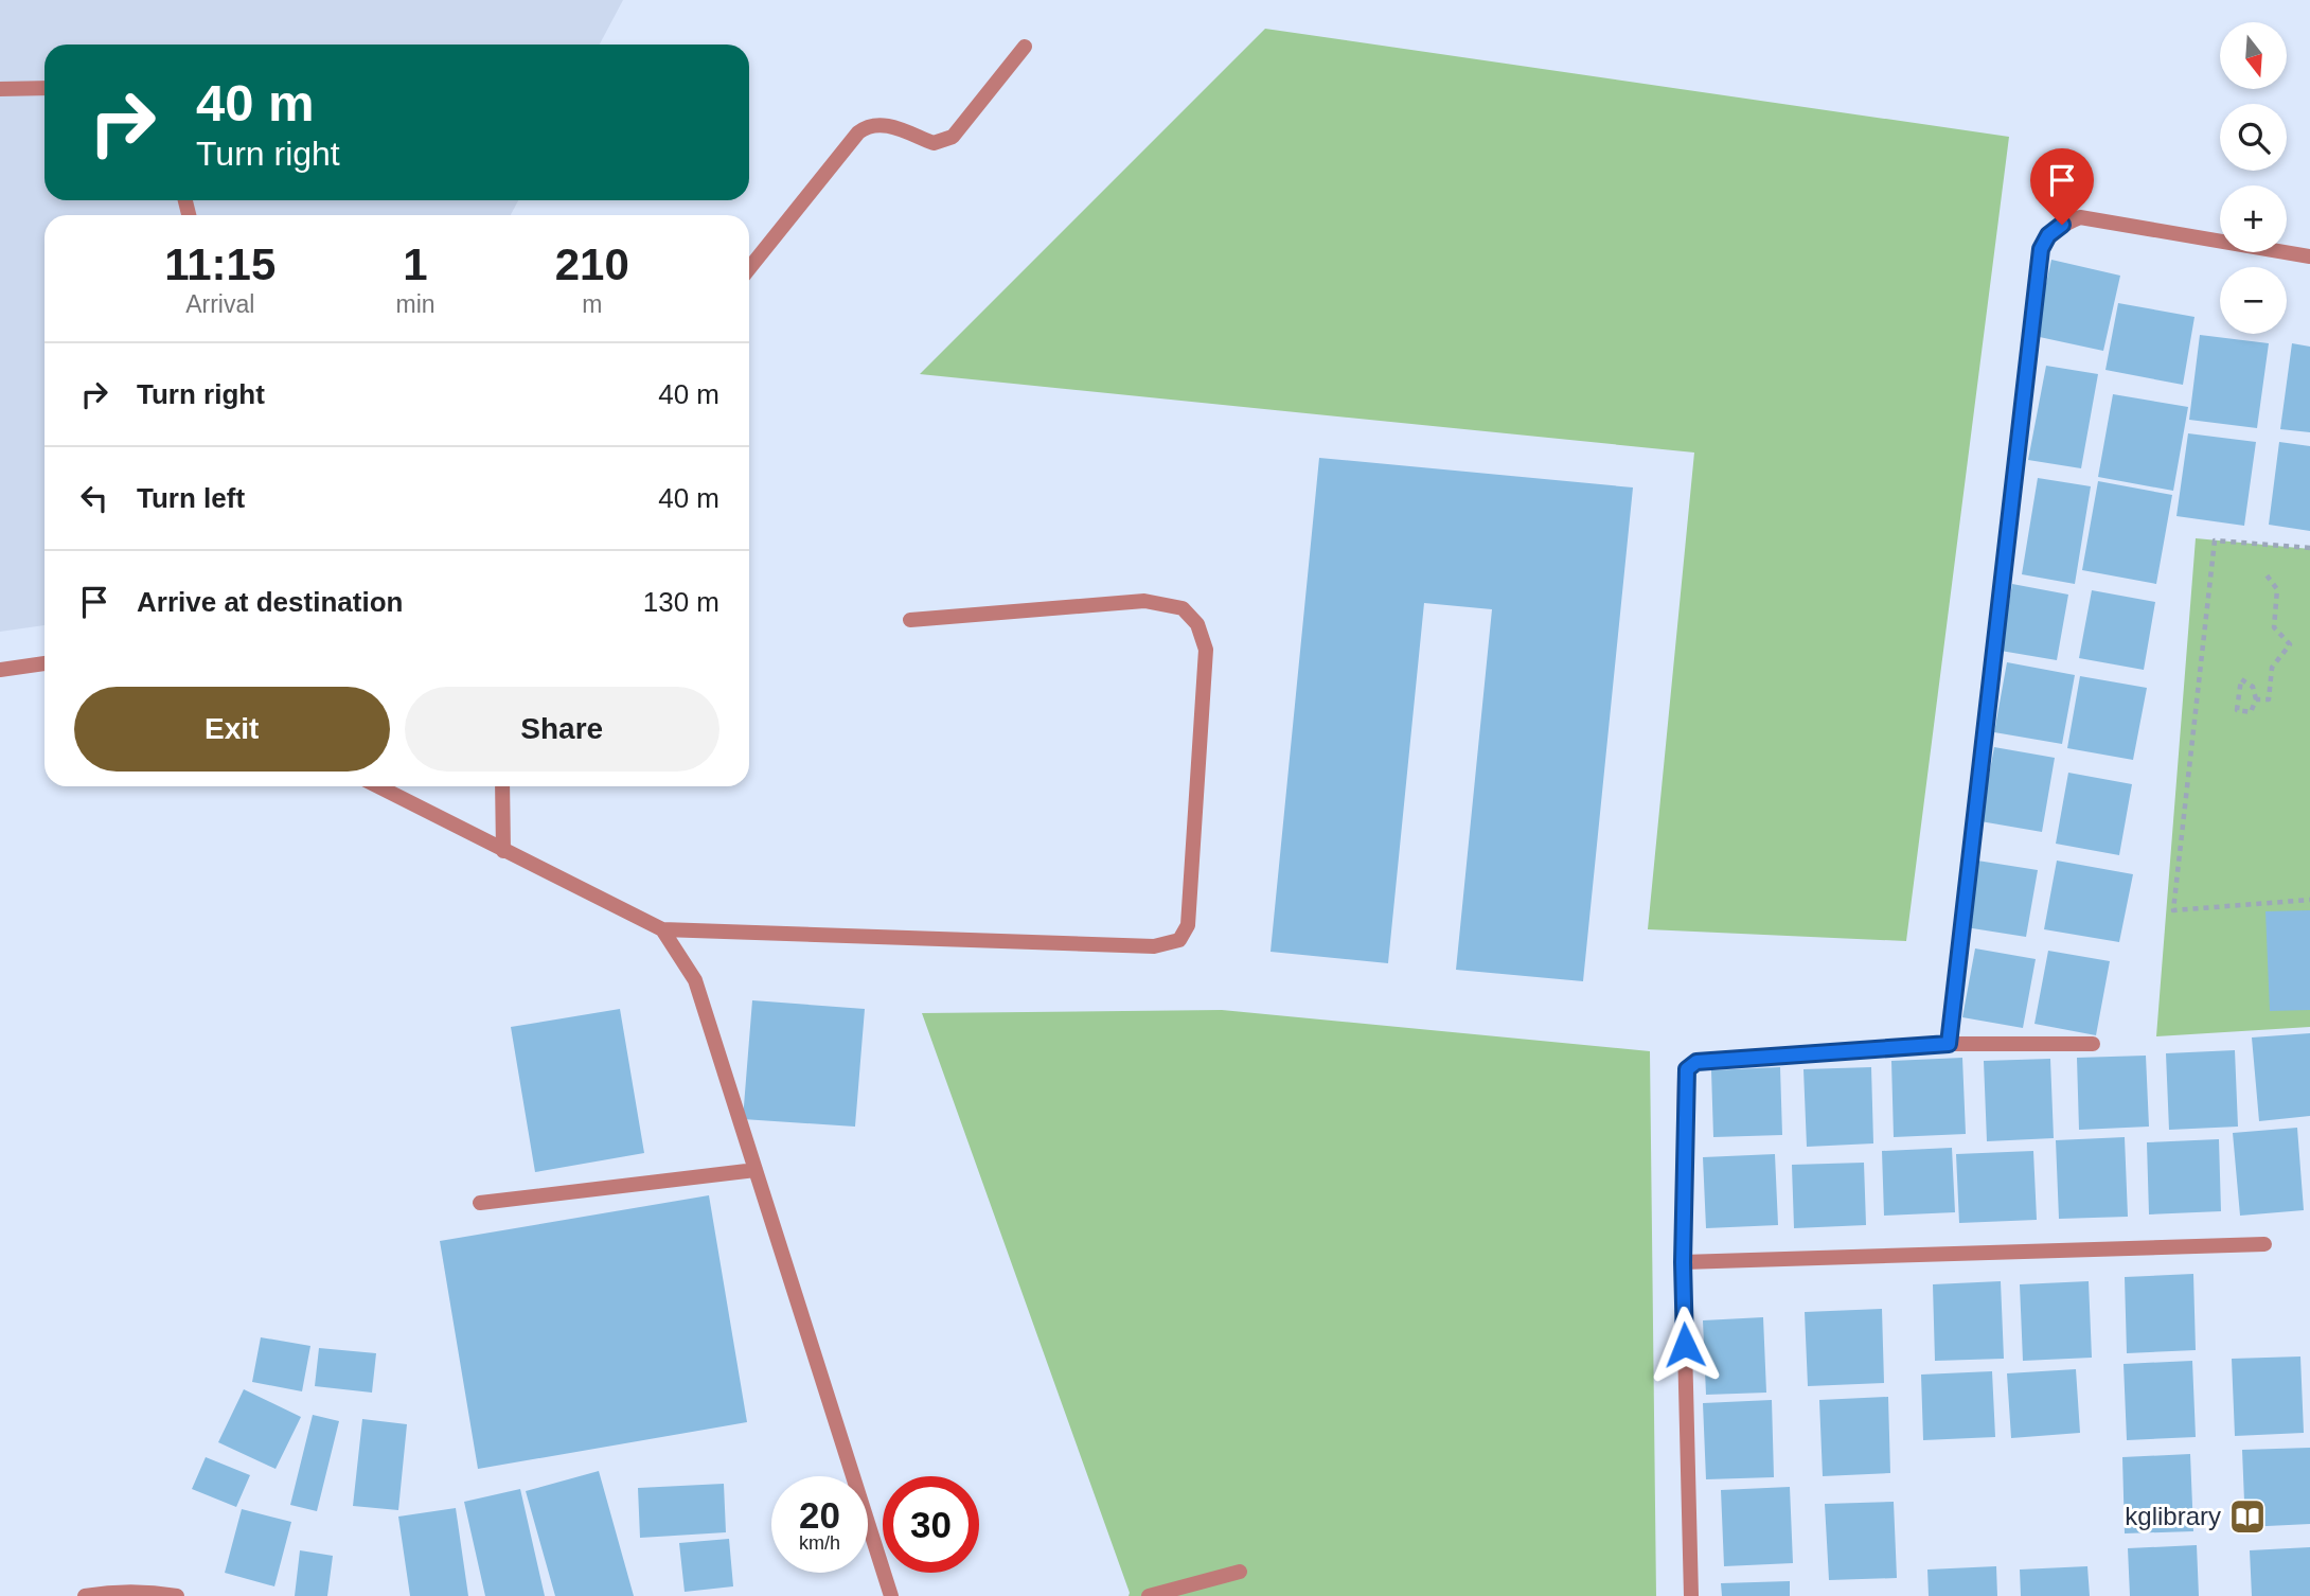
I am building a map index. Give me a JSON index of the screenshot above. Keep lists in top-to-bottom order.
{
  "places": {
    "library": ["kglibrary"]
  },
  "north": "bottom",
  "page": {
    "map_buttons": ["+", "−"],
    "turn": ["40 m", "Turn right"],
    "eta": [
      "11:15",
      "Arrival",
      "1",
      "min",
      "210",
      "m"
    ],
    "list": [
      {
        "name": "Turn right",
        "value": "40 m"
      },
      {
        "name": "Turn left",
        "value": "40 m"
      },
      {
        "name": "Arrive at destination",
        "value": "130 m"
      }
    ],
    "buttons": ["Exit", "Share"],
    "speed": "20 km/h",
    "limit": "30"
  }
}
